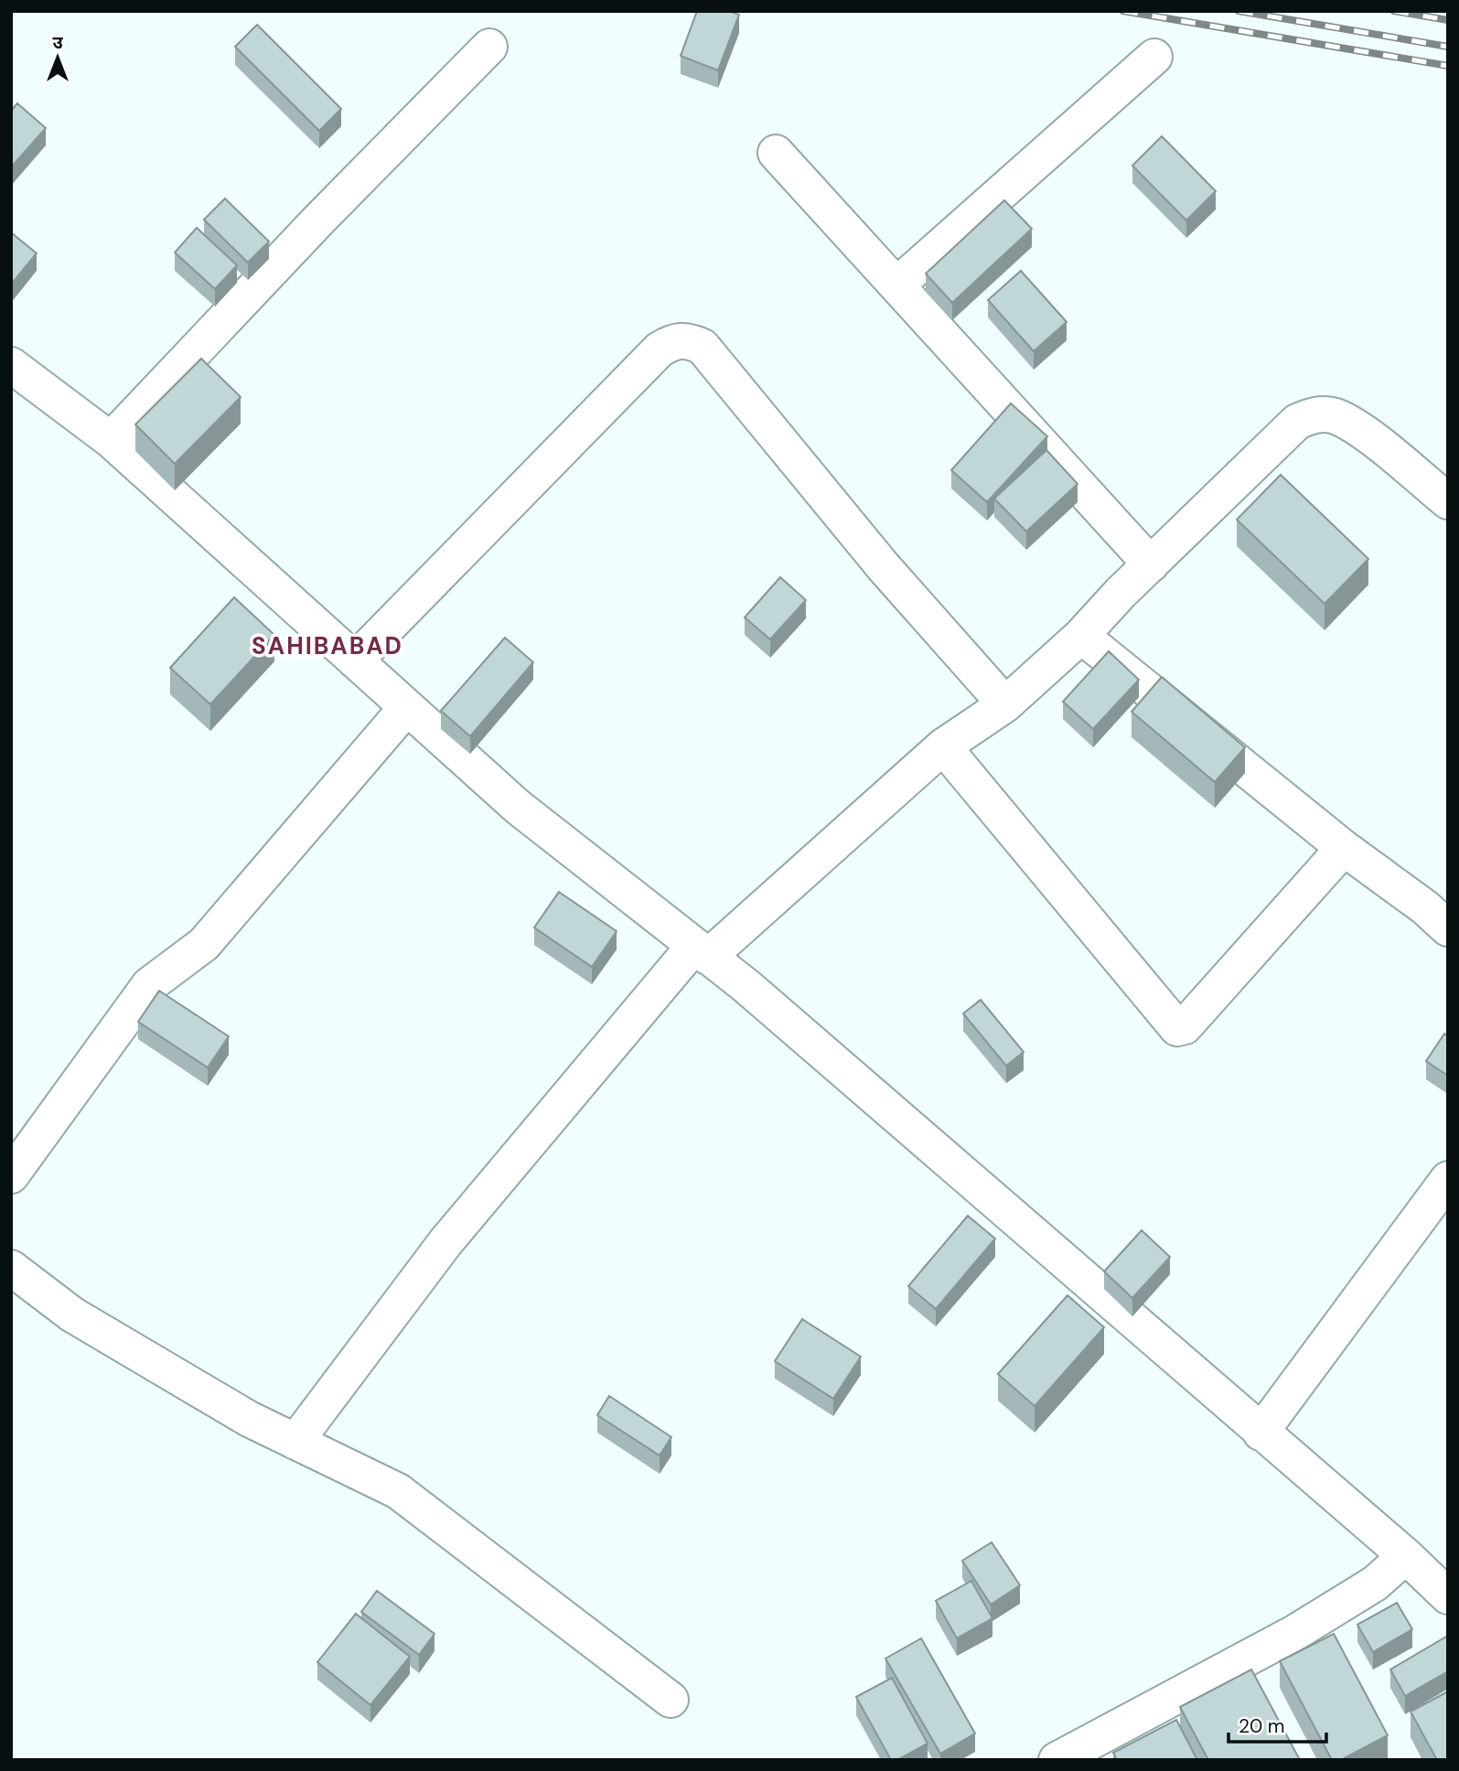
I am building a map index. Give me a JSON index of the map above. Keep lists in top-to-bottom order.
{
  "districts": ["SAHIBABAD"],
  "scale_bar": "20 m",
  "north": "top"
}
